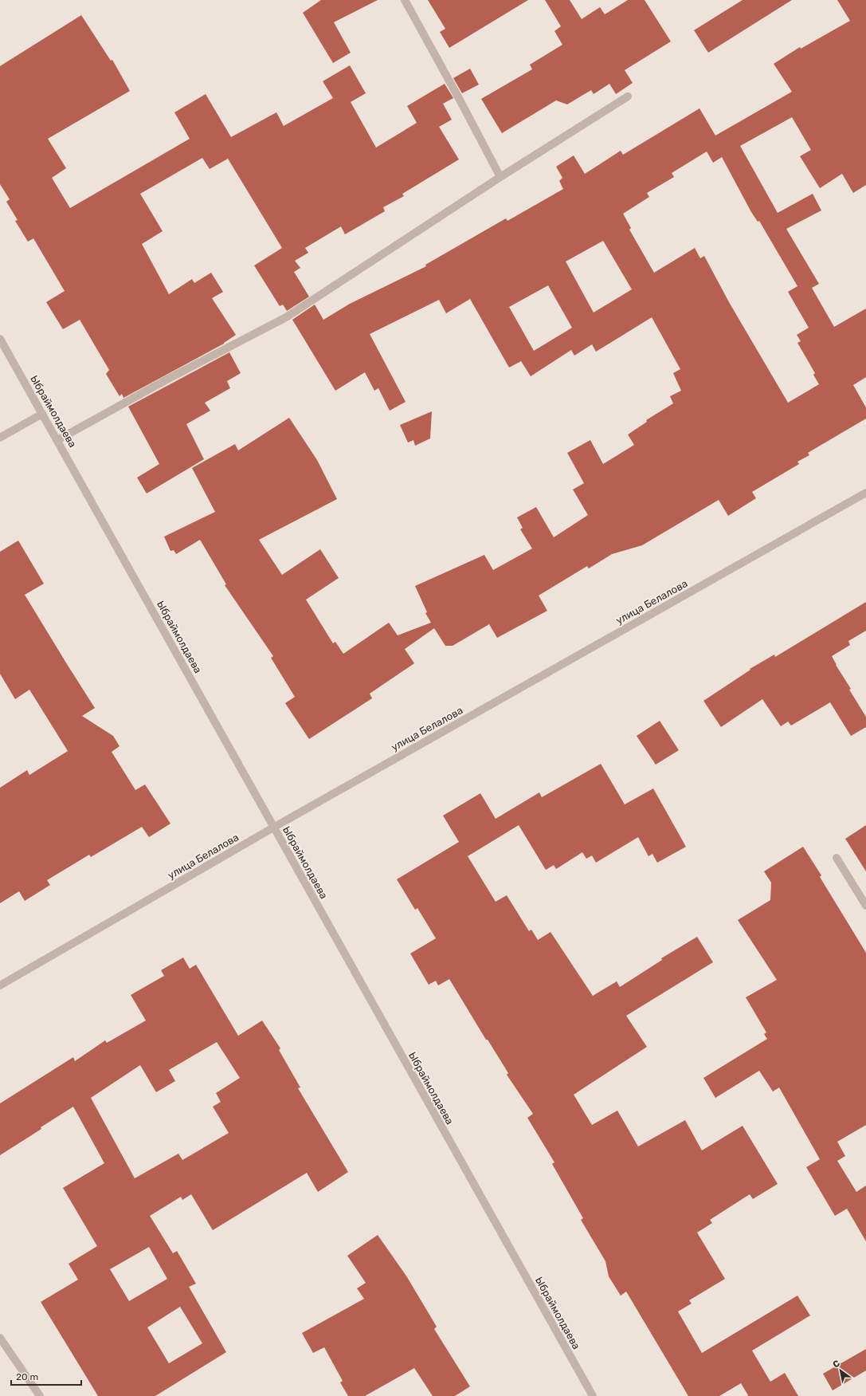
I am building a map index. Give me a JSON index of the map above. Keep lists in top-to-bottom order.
{
  "streets": {
    "street": ["Ыбраймолдаева", "улица Белалова"]
  },
  "crossings": [
    ["Ыбраймолдаева", "улица Белалова"]
  ],
  "scale_bar": "20 m",
  "north": "top left"
}
